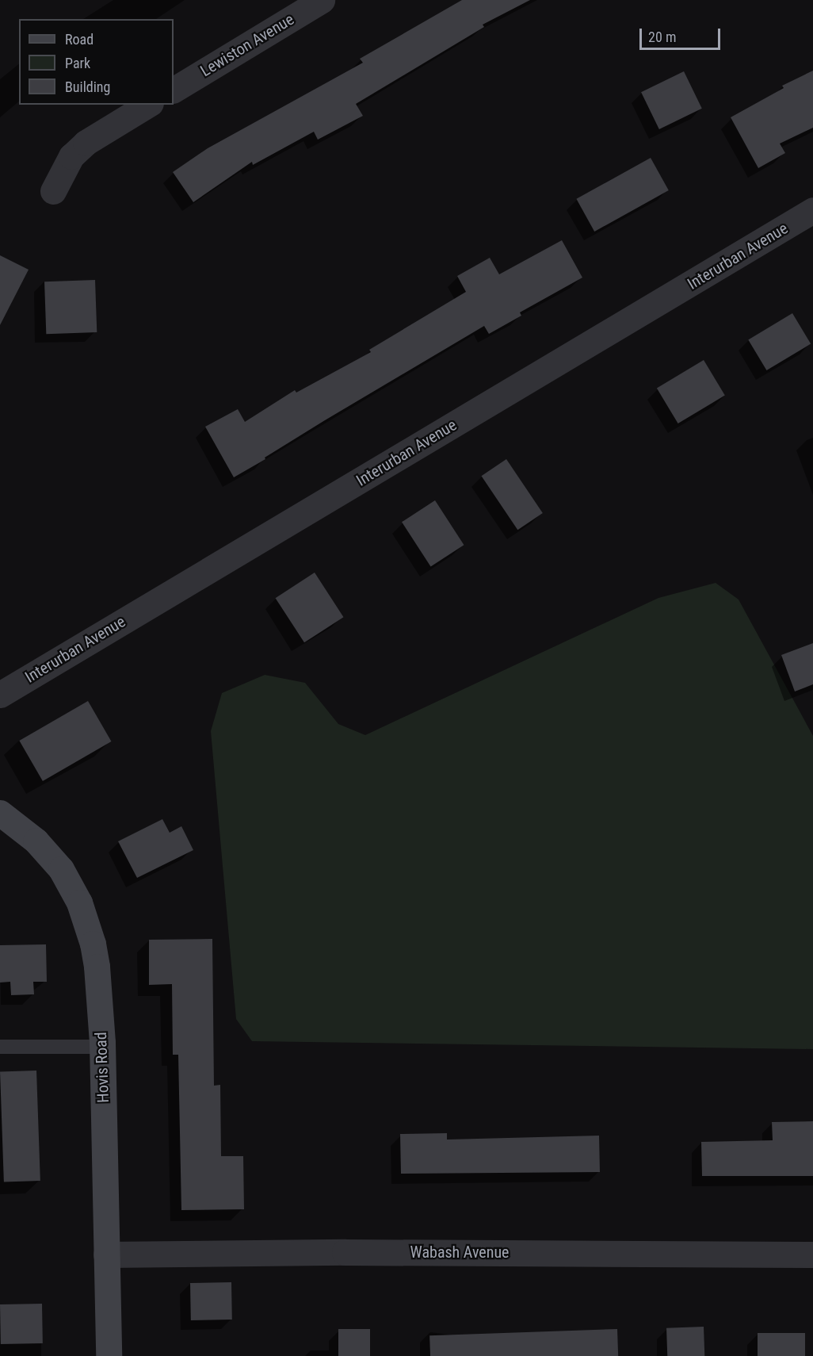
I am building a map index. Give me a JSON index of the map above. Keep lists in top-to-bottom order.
{
  "streets": {
    "street": [
      "Lewiston Avenue",
      "Interurban Avenue",
      "Hovis Road",
      "Wabash Avenue"
    ]
  },
  "crossings": [
    ["Hovis Road", "Wabash Avenue"]
  ],
  "legend": ["Road", "Park", "Building"],
  "scale_bar": "20 m"
}
